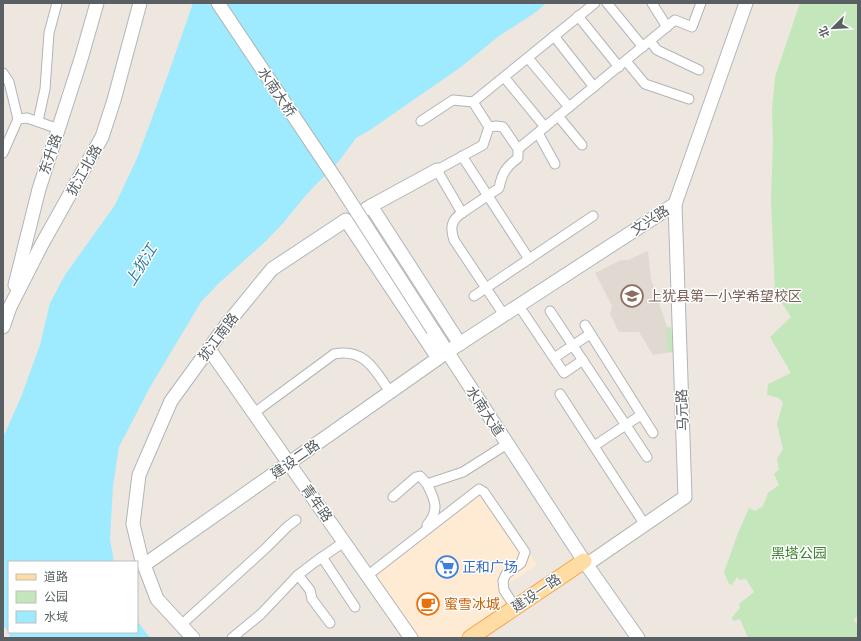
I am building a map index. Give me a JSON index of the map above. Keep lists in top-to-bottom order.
{
  "streets": {
    "main road": ["建设一路"],
    "street": [
      "水南大桥",
      "东升路",
      "犹江北路",
      "文兴路",
      "犹江南路",
      "马元路",
      "水南大道",
      "建设二路",
      "青年路"
    ]
  },
  "crossings": [
    ["水南大桥", "水南大道"],
    ["东升路", "犹江北路"],
    ["文兴路", "犹江南路"],
    ["文兴路", "马元路"],
    ["文兴路", "水南大道"],
    ["文兴路", "建设二路"],
    ["犹江南路", "水南大道"],
    ["犹江南路", "建设二路"],
    ["犹江南路", "青年路"],
    ["马元路", "水南大道"],
    ["马元路", "建设一路"],
    ["水南大道", "建设二路"],
    ["水南大道", "建设一路"],
    ["建设二路", "青年路"]
  ],
  "water": ["上犹江"],
  "parks": ["黑塔公园"],
  "places": {
    "school or university": ["上犹县第一小学希望校区"],
    "supermarket": ["正和广场"],
    "cafe": ["蜜雪冰城"]
  },
  "legend": ["道路", "公园", "水域"],
  "north": "bottom left"
}
